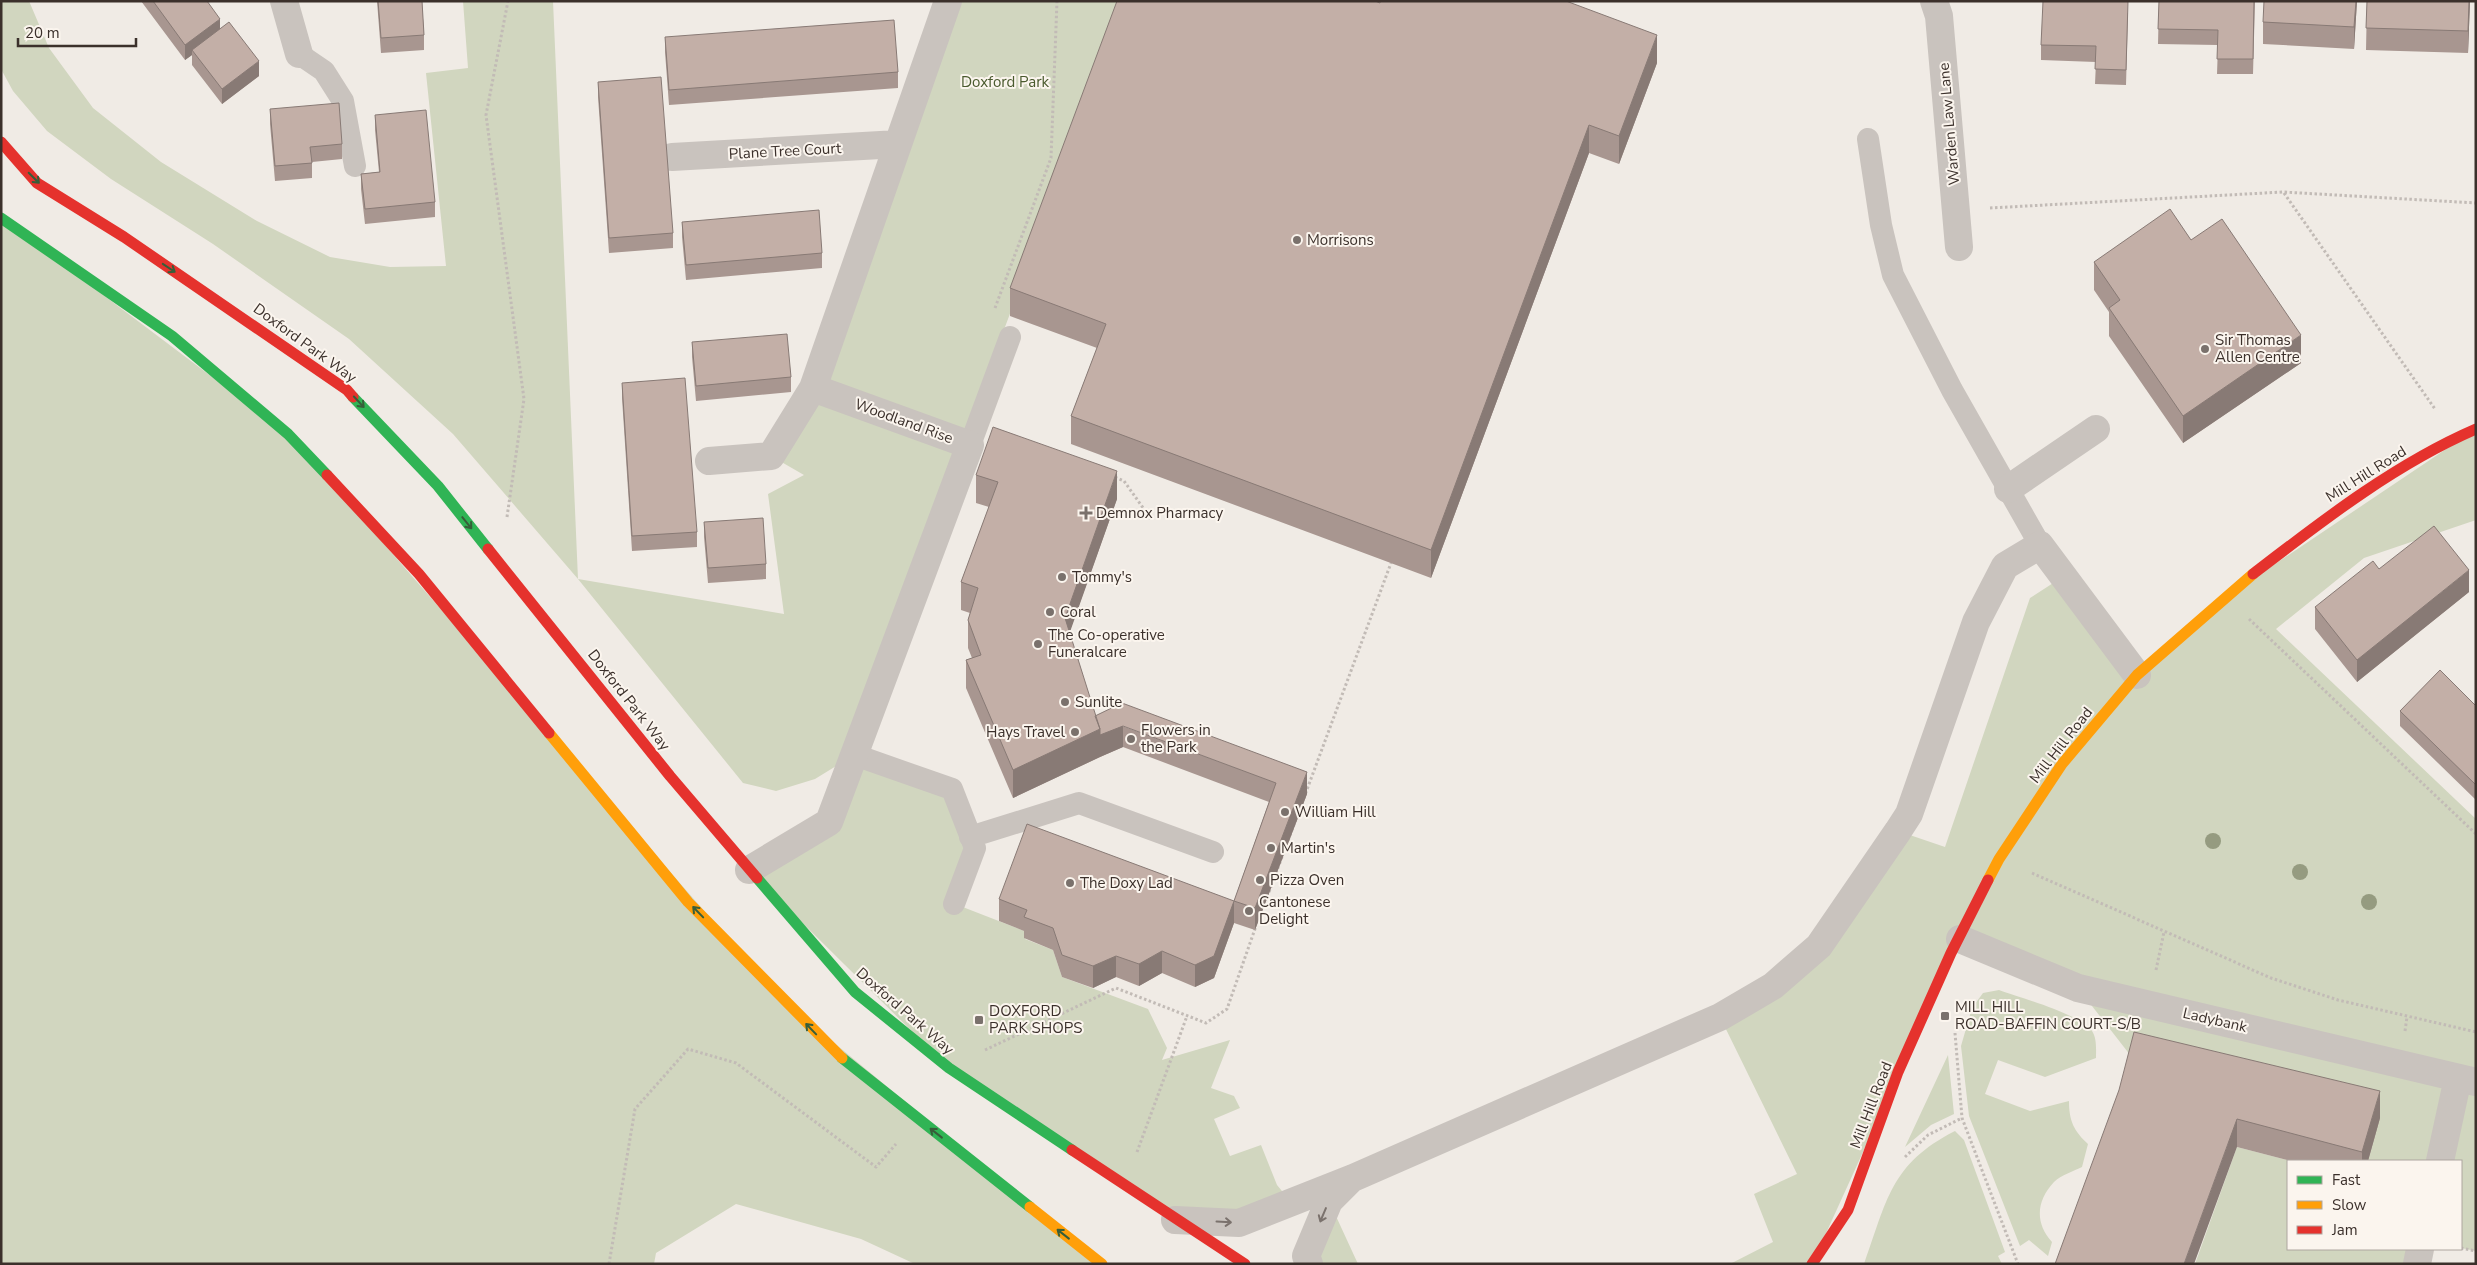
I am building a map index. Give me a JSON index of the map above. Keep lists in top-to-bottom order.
{
  "streets": {
    "main road": ["Doxford Park Way", "Mill Hill Road"],
    "street": [
      "Warden Law Lane",
      "Plane Tree Court",
      "Woodland Rise",
      "Ladybank"
    ]
  },
  "crossings": [
    ["Doxford Park Way", "Woodland Rise"],
    ["Mill Hill Road", "Ladybank"]
  ],
  "parks": ["Doxford Park"],
  "places": {
    "other": [
      "Morrisons",
      "Sir Thomas Allen Centre",
      "Tommy's",
      "Coral",
      "The Co-operative Funeralcare",
      "Sunlite",
      "Hays Travel",
      "Flowers in the Park",
      "William Hill",
      "Martin's",
      "Pizza Oven",
      "The Doxy Lad",
      "Cantonese Delight"
    ],
    "health": ["Demnox Pharmacy"],
    "transit": ["MILL HILL ROAD-BAFFIN COURT-S/B", "DOXFORD PARK SHOPS"]
  },
  "legend": ["Fast", "Slow", "Jam"],
  "scale_bar": "20 m"
}
